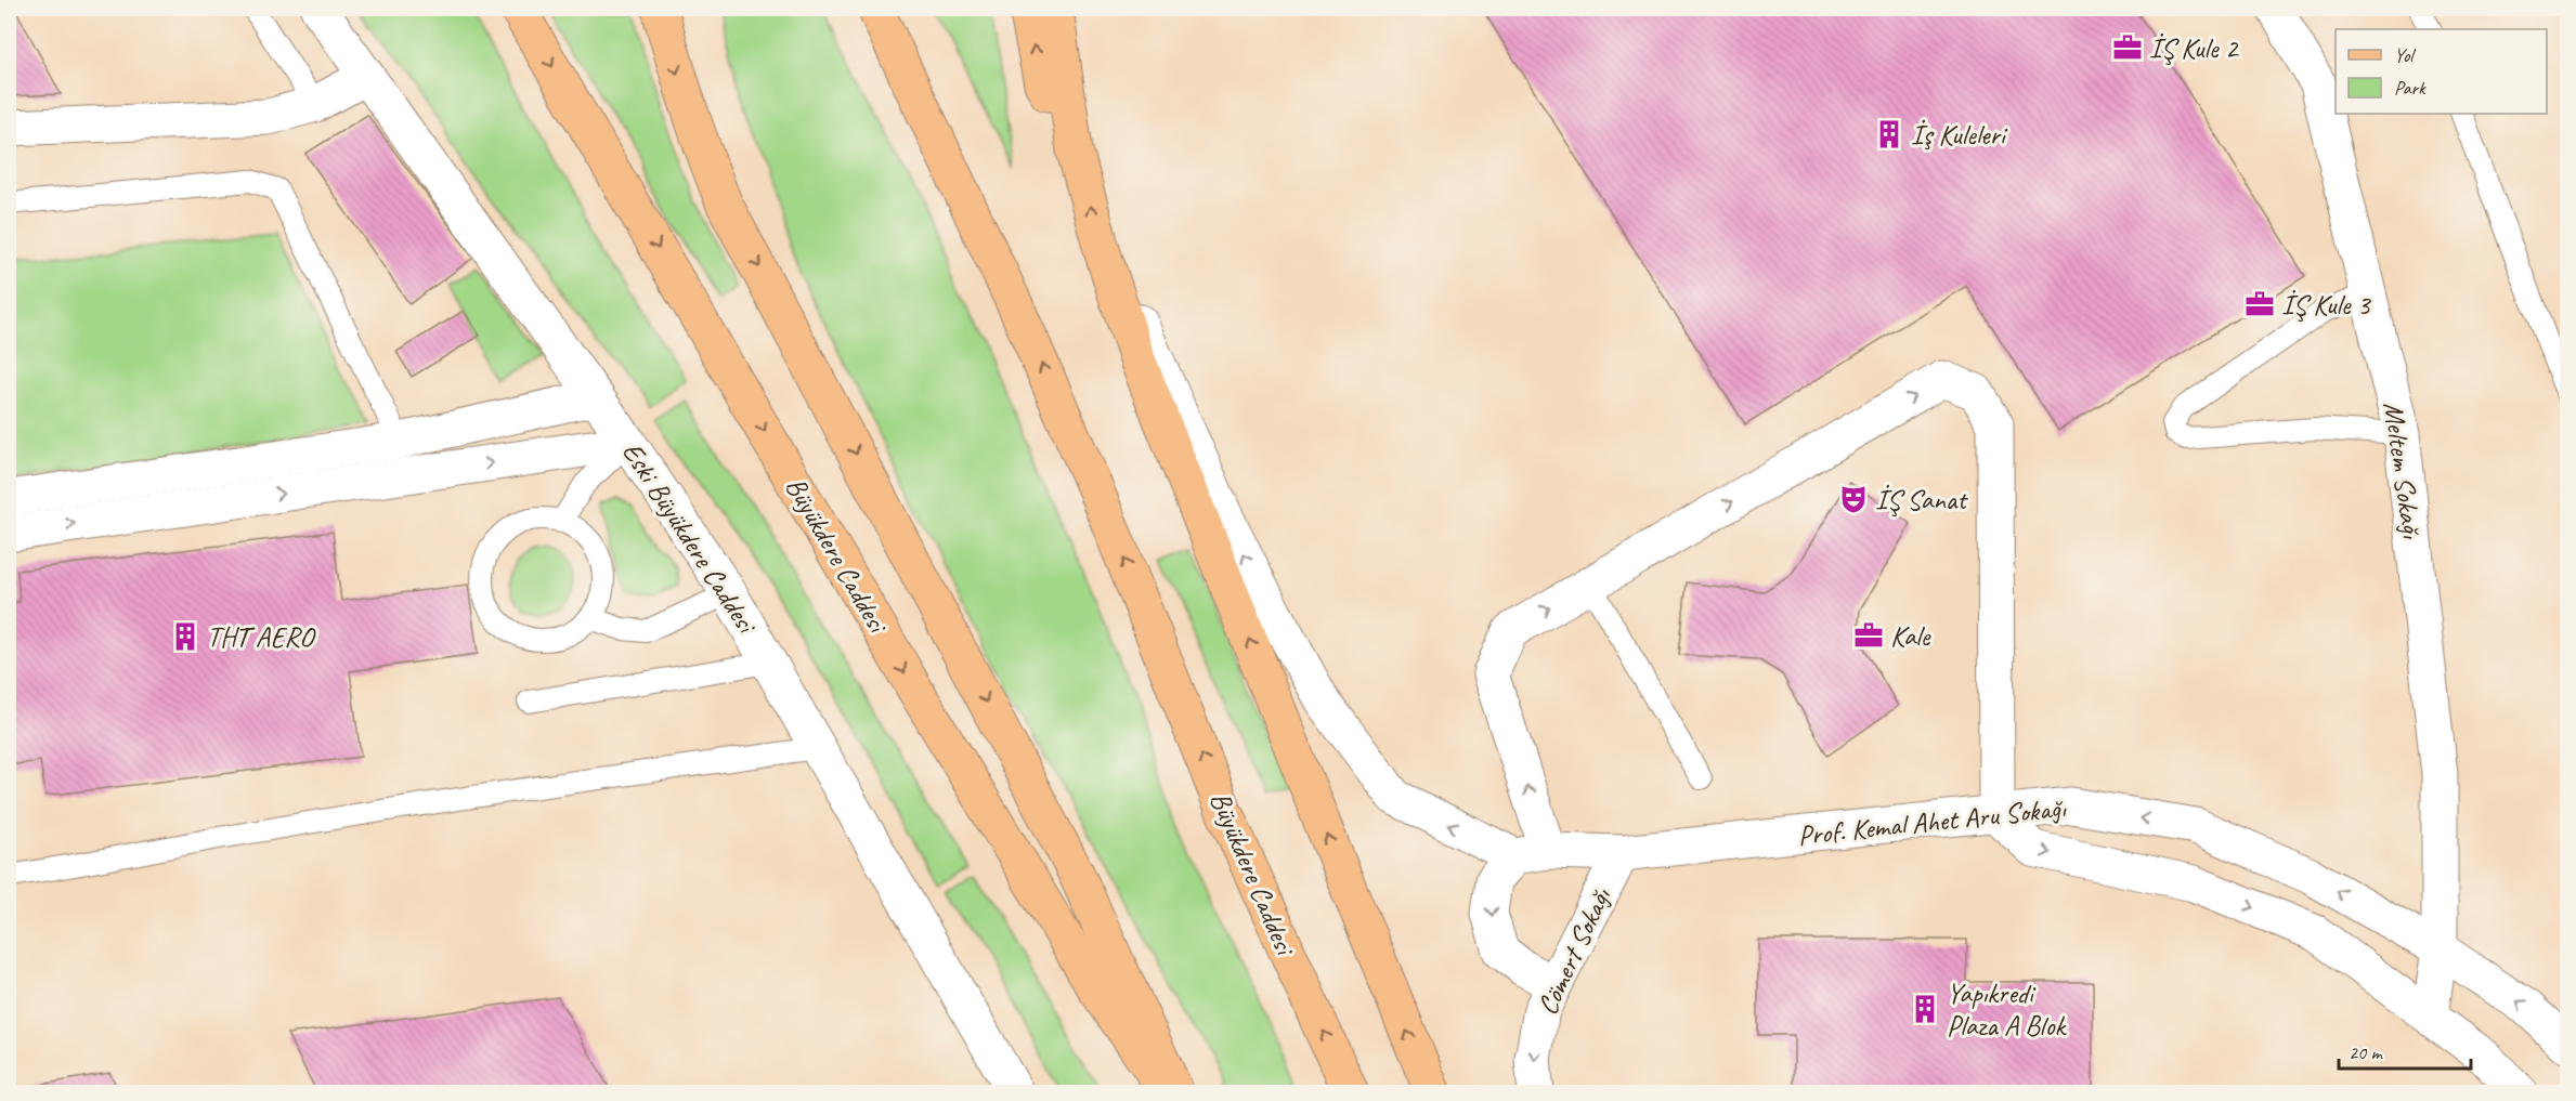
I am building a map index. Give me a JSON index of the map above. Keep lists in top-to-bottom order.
{
  "streets": {
    "main road": ["Büyükdere Caddesi"],
    "street": [
      "Meltem Sokağı",
      "Eski Büyükdere Caddesi",
      "Prof. Kemal Ahet Aru Sokağı",
      "Cömert Sokağı"
    ]
  },
  "crossings": [
    ["Meltem Sokağı", "Prof. Kemal Ahet Aru Sokağı"],
    ["Prof. Kemal Ahet Aru Sokağı", "Cömert Sokağı"]
  ],
  "one_way": ["Cömert Sokağı"],
  "places": {
    "office": ["İŞ Kule 2", "İŞ Kule 3", "Kale"],
    "building": ["İş Kuleleri", "THT AERO", "Yapıkredi Plaza A Blok"],
    "theatre": ["İŞ Sanat"]
  },
  "legend": ["Yol", "Park"],
  "scale_bar": "20 m"
}
